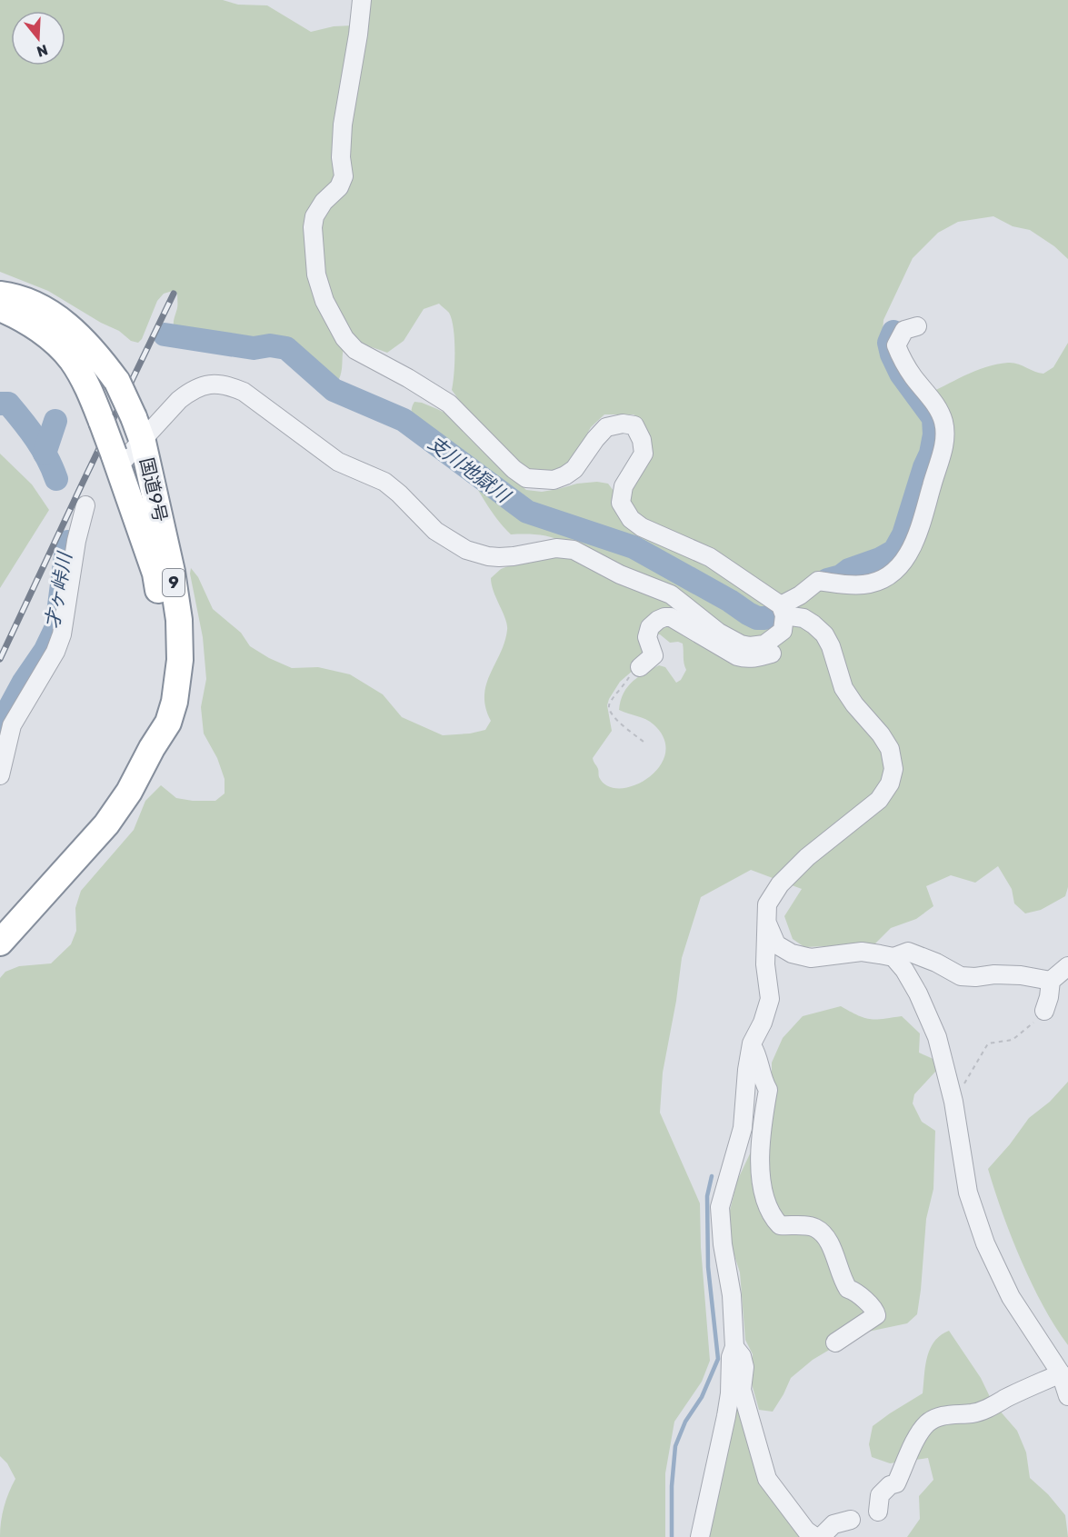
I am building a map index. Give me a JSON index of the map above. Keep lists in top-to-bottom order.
{
  "streets": {
    "highway": ["国道9号", "9"]
  },
  "water": ["支川地獄川", "才ヶ峠川"],
  "north": "bottom"
}
